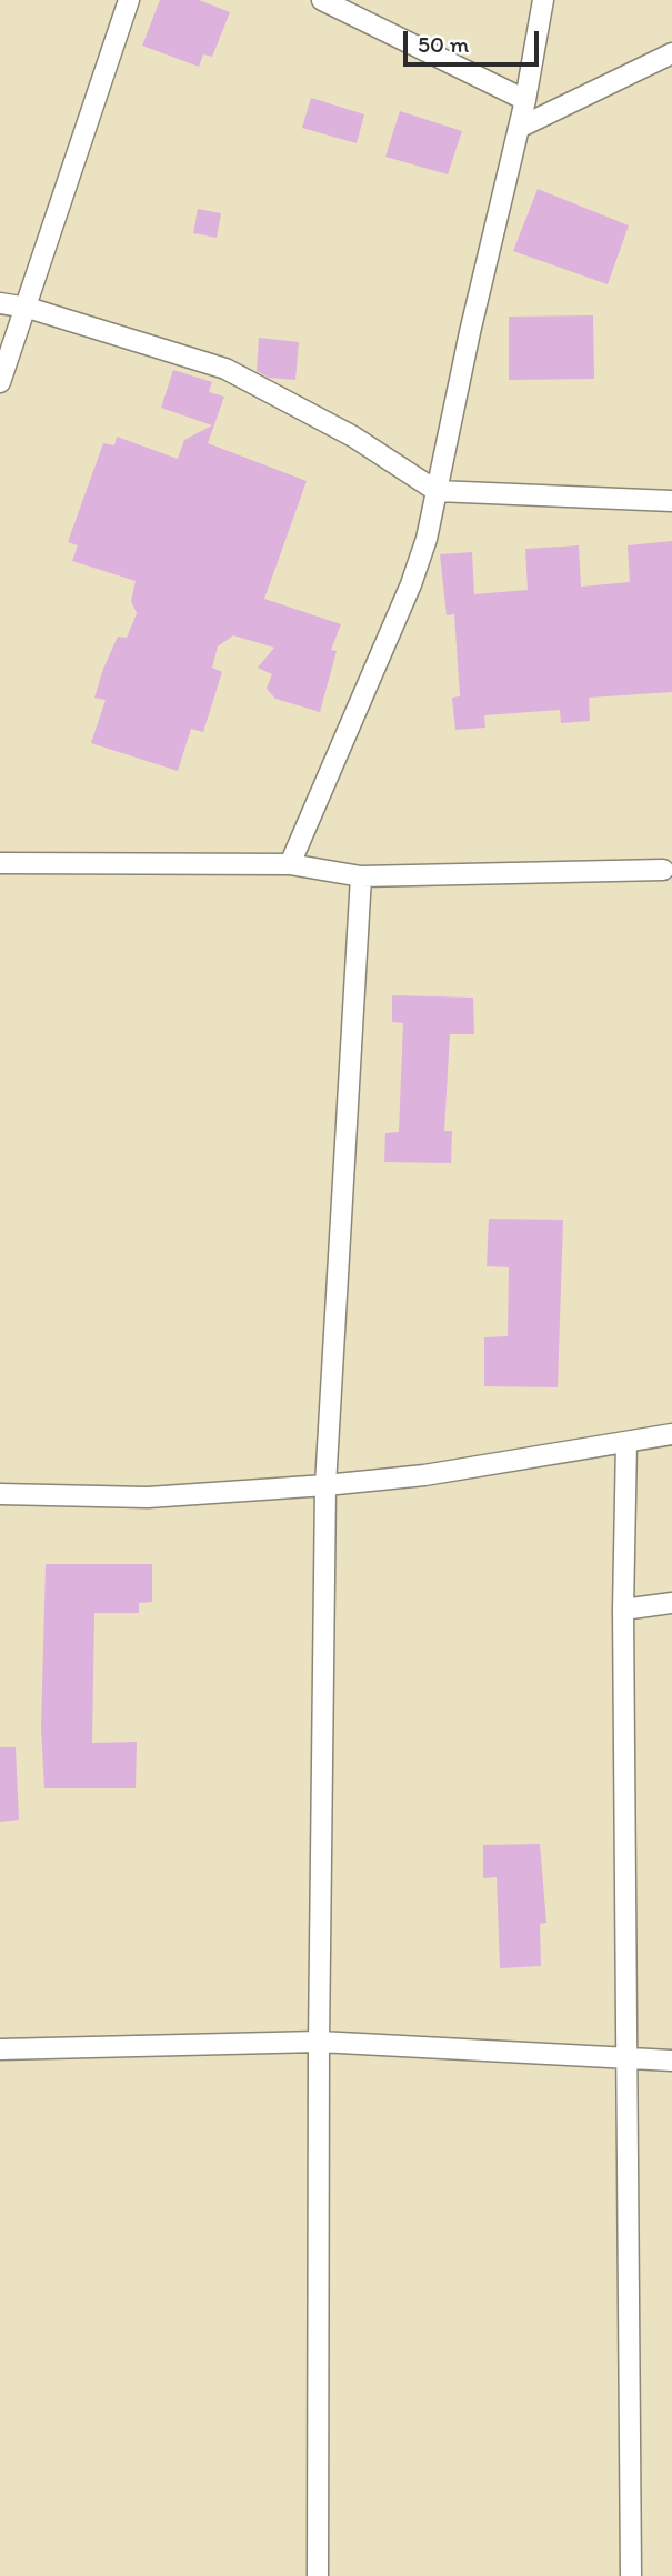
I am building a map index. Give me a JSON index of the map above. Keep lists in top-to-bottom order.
{
  "scale_bar": "50 m"
}
